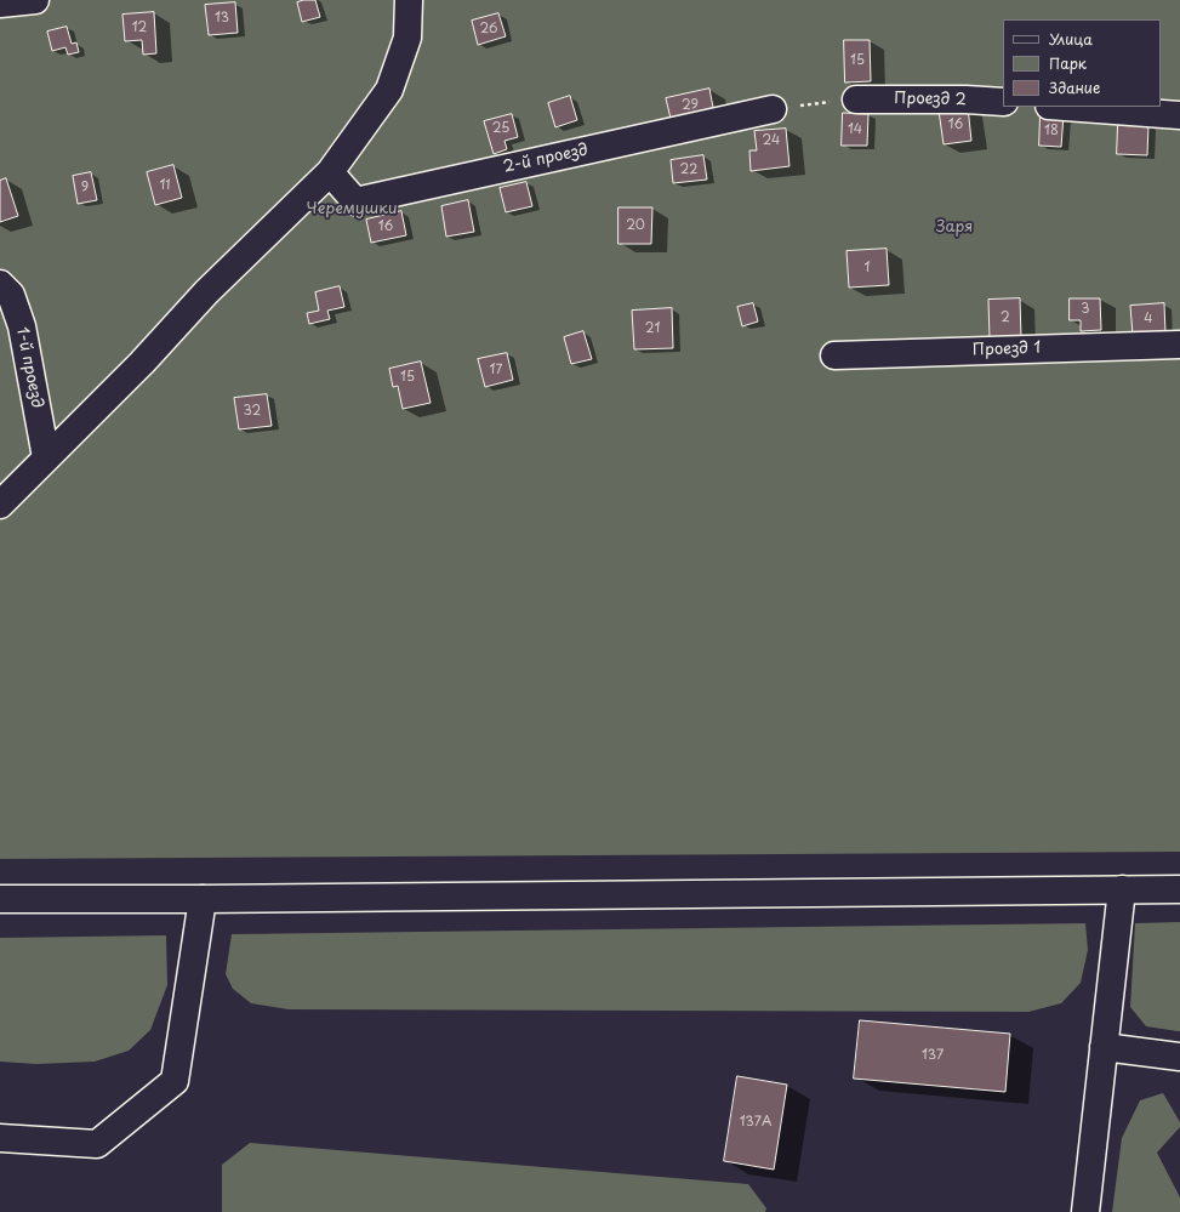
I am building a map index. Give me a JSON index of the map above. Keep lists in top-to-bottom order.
{
  "streets": {
    "main road": [
      "Проезд 2",
      "2-й проезд",
      "Проезд 1",
      "1-й проезд"
    ]
  },
  "parks": ["Черемушки", "Заря"],
  "house_numbers": [
    "13",
    "12",
    "26",
    "15",
    "29",
    "16",
    "25",
    "14",
    "18",
    "24",
    "22",
    "11",
    "9",
    "20",
    "16",
    "1",
    "3",
    "2",
    "4",
    "21",
    "17",
    "15",
    "32",
    "137",
    "137А"
  ],
  "legend": ["Улица", "Парк", "Здание"]
}
